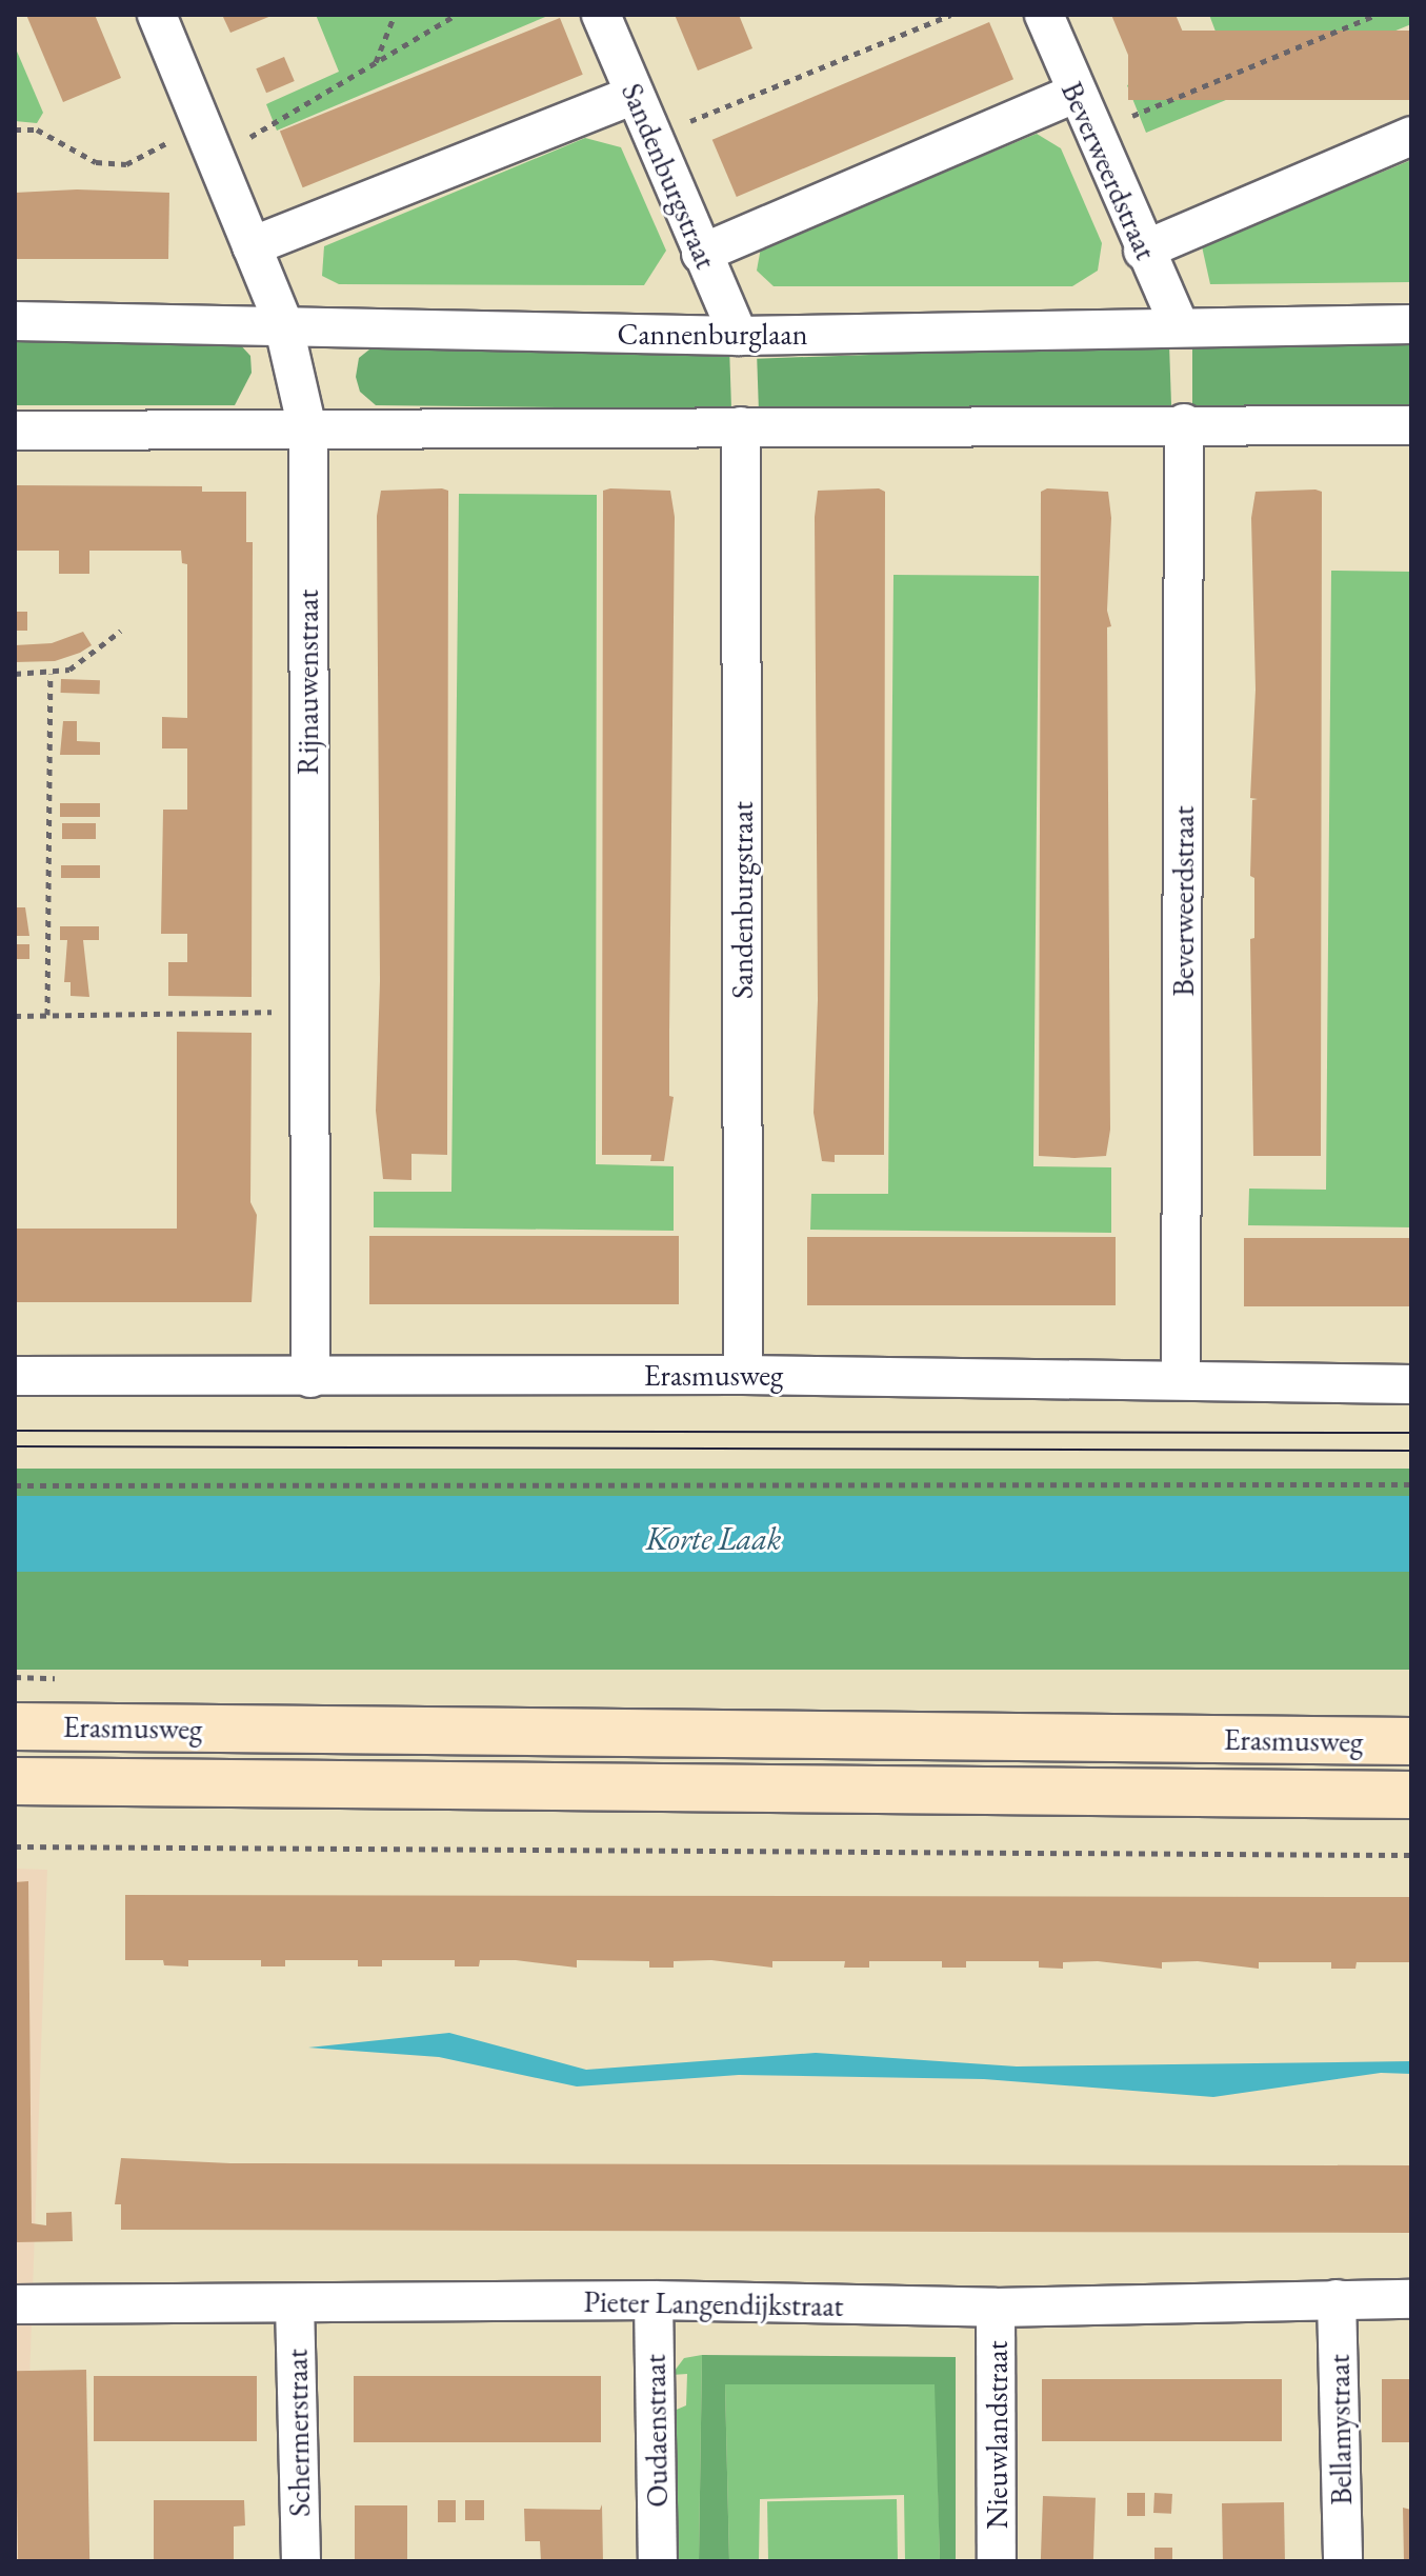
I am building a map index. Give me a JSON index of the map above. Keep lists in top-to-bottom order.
{
  "streets": {
    "main road": ["Erasmusweg"],
    "street": [
      "Beverweerdstraat",
      "Sandenburgstraat",
      "Cannenburglaan",
      "Rijnauwenstraat",
      "Pieter Langendijkstraat",
      "Bellamystraat",
      "Oudaenstraat",
      "Schermerstraat",
      "Nieuwlandstraat"
    ]
  },
  "crossings": [
    ["Beverweerdstraat", "Cannenburglaan"],
    ["Beverweerdstraat", "Erasmusweg"],
    ["Sandenburgstraat", "Cannenburglaan"],
    ["Sandenburgstraat", "Erasmusweg"],
    ["Cannenburglaan", "Rijnauwenstraat"],
    ["Rijnauwenstraat", "Erasmusweg"],
    ["Pieter Langendijkstraat", "Bellamystraat"],
    ["Pieter Langendijkstraat", "Oudaenstraat"],
    ["Pieter Langendijkstraat", "Schermerstraat"],
    ["Pieter Langendijkstraat", "Nieuwlandstraat"]
  ],
  "water": ["Korte Laak"]
}
